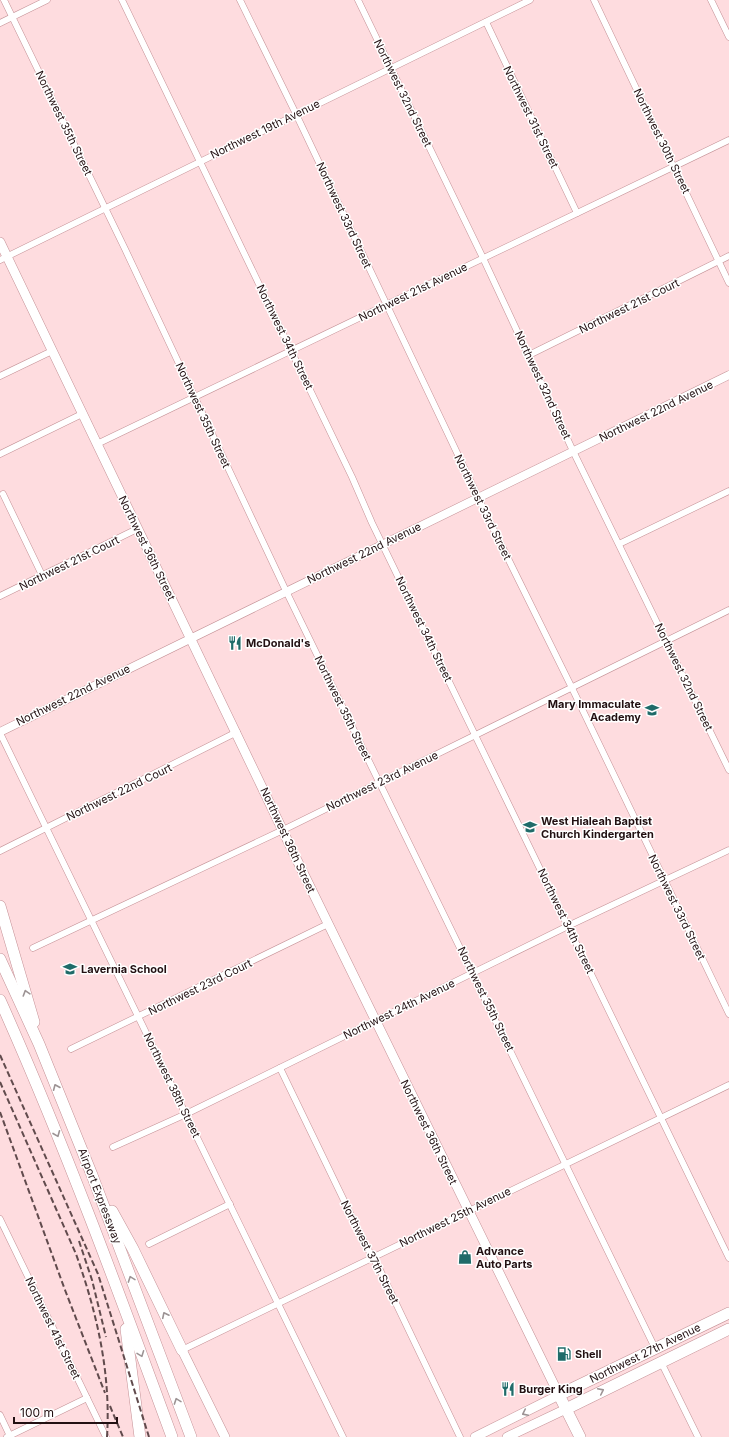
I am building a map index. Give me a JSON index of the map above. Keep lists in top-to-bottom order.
{
  "streets": {
    "highway": ["Northwest 36th Street", "Airport Expressway", "Northwest 27th Avenue"],
    "main road": ["Northwest 22nd Avenue"],
    "street": [
      "Northwest 32nd Street",
      "Northwest 31st Street",
      "Northwest 35th Street",
      "Northwest 19th Avenue",
      "Northwest 30th Street",
      "Northwest 33rd Street",
      "Northwest 21st Avenue",
      "Northwest 21st Court",
      "Northwest 34th Street",
      "Northwest 23rd Avenue",
      "Northwest 22nd Court",
      "Northwest 23rd Court",
      "Northwest 24th Avenue",
      "Northwest 38th Street",
      "Northwest 25th Avenue",
      "Northwest 37th Street",
      "Northwest 41st Street"
    ]
  },
  "crossings": [
    ["Northwest 32nd Street", "Northwest 19th Avenue"],
    ["Northwest 32nd Street", "Northwest 21st Avenue"],
    ["Northwest 32nd Street", "Northwest 21st Court"],
    ["Northwest 32nd Street", "Northwest 22nd Avenue"],
    ["Northwest 32nd Street", "Northwest 23rd Avenue"],
    ["Northwest 31st Street", "Northwest 19th Avenue"],
    ["Northwest 31st Street", "Northwest 21st Avenue"],
    ["Northwest 35th Street", "Northwest 19th Avenue"],
    ["Northwest 35th Street", "Northwest 21st Avenue"],
    ["Northwest 35th Street", "Northwest 22nd Avenue"],
    ["Northwest 35th Street", "Northwest 23rd Avenue"],
    ["Northwest 35th Street", "Northwest 24th Avenue"],
    ["Northwest 35th Street", "Northwest 25th Avenue"],
    ["Northwest 35th Street", "Northwest 27th Avenue"],
    ["Northwest 19th Avenue", "Northwest 33rd Street"],
    ["Northwest 19th Avenue", "Northwest 34th Street"],
    ["Northwest 19th Avenue", "Northwest 36th Street"],
    ["Northwest 30th Street", "Northwest 21st Avenue"],
    ["Northwest 30th Street", "Northwest 21st Court"],
    ["Northwest 33rd Street", "Northwest 21st Avenue"],
    ["Northwest 33rd Street", "Northwest 22nd Avenue"],
    ["Northwest 33rd Street", "Northwest 23rd Avenue"],
    ["Northwest 33rd Street", "Northwest 24th Avenue"],
    ["Northwest 21st Avenue", "Northwest 34th Street"],
    ["Northwest 21st Avenue", "Northwest 36th Street"],
    ["Northwest 21st Court", "Northwest 36th Street"],
    ["Northwest 34th Street", "Northwest 22nd Avenue"],
    ["Northwest 34th Street", "Northwest 23rd Avenue"],
    ["Northwest 34th Street", "Northwest 24th Avenue"],
    ["Northwest 34th Street", "Northwest 25th Avenue"],
    ["Northwest 22nd Avenue", "Northwest 36th Street"],
    ["Northwest 22nd Avenue", "Northwest 38th Street"],
    ["Northwest 36th Street", "Northwest 23rd Avenue"],
    ["Northwest 36th Street", "Northwest 22nd Court"],
    ["Northwest 36th Street", "Northwest 23rd Court"],
    ["Northwest 36th Street", "Northwest 24th Avenue"],
    ["Northwest 36th Street", "Northwest 25th Avenue"],
    ["Northwest 36th Street", "Northwest 27th Avenue"],
    ["Northwest 23rd Avenue", "Northwest 38th Street"],
    ["Northwest 22nd Court", "Northwest 38th Street"],
    ["Northwest 23rd Court", "Northwest 38th Street"],
    ["Northwest 24th Avenue", "Northwest 38th Street"],
    ["Northwest 24th Avenue", "Northwest 37th Street"],
    ["Northwest 38th Street", "Northwest 25th Avenue"],
    ["Northwest 25th Avenue", "Northwest 37th Street"]
  ],
  "places": {
    "restaurant": ["McDonald's", "Burger King"],
    "school or university": ["Mary Immaculate Academy", "West Hialeah Baptist Church Kindergarten", "Lavernia School"],
    "shop": ["Advance Auto Parts"],
    "fuel station": ["Shell"]
  },
  "scale_bar": "100 m"
}
